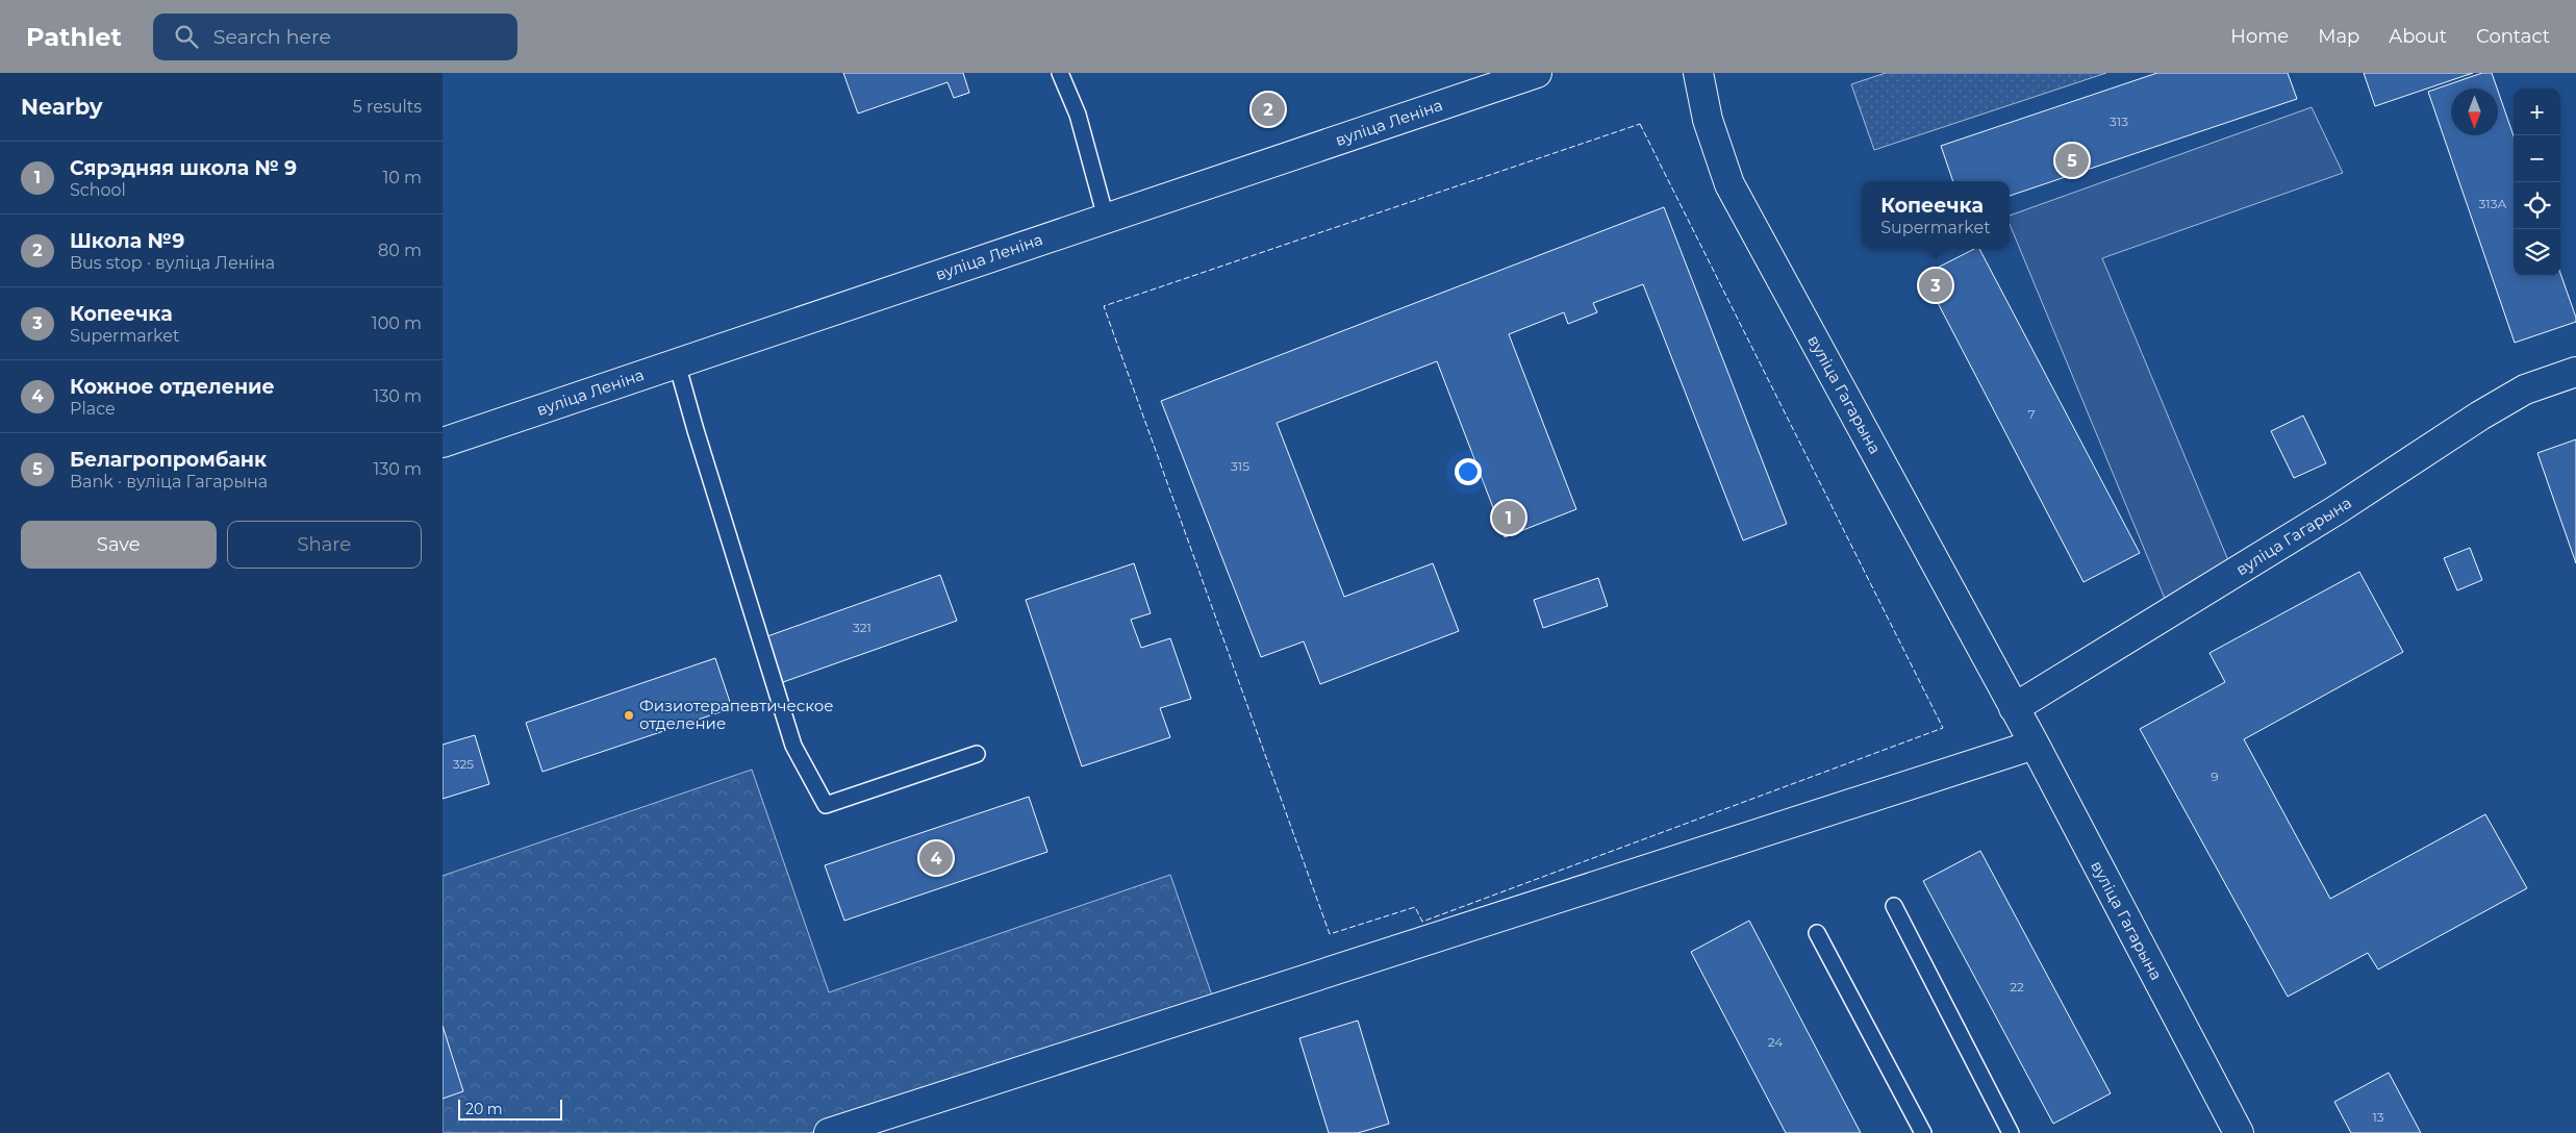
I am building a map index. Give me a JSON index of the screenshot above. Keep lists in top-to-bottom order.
{
  "streets": {
    "street": ["вуліца Леніна", "вуліца Гагарына"]
  },
  "places": ["Физиотерапевтическое отделение"],
  "house_numbers": [
    "313",
    "313А",
    "7",
    "315",
    "321",
    "325",
    "9",
    "22",
    "24",
    "13"
  ],
  "scale_bar": "20 m",
  "north": "bottom",
  "page": {
    "header": "Pathlet",
    "search": "Search here",
    "nav": [
      "Home",
      "Map",
      "About",
      "Contact"
    ],
    "heading": ["Nearby", "5 results"],
    "map_buttons": ["+", "−"],
    "pins": [
      "2",
      "5",
      "3",
      "1",
      "4"
    ],
    "list": [
      {
        "mark": "1",
        "name": "Сярэдняя школа № 9",
        "note": "School",
        "value": "10 m"
      },
      {
        "mark": "2",
        "name": "Школа №9",
        "note": "Bus stop · вуліца Леніна",
        "value": "80 m"
      },
      {
        "mark": "3",
        "name": "Копеечка",
        "note": "Supermarket",
        "value": "100 m"
      },
      {
        "mark": "4",
        "name": "Кожное отделение",
        "note": "Place",
        "value": "130 m"
      },
      {
        "mark": "5",
        "name": "Белагропромбанк",
        "note": "Bank · вуліца Гагарына",
        "value": "130 m"
      }
    ],
    "popup": ["Копеечка", "Supermarket"],
    "buttons": ["Save", "Share"],
    "scale": "20 m"
  }
}
